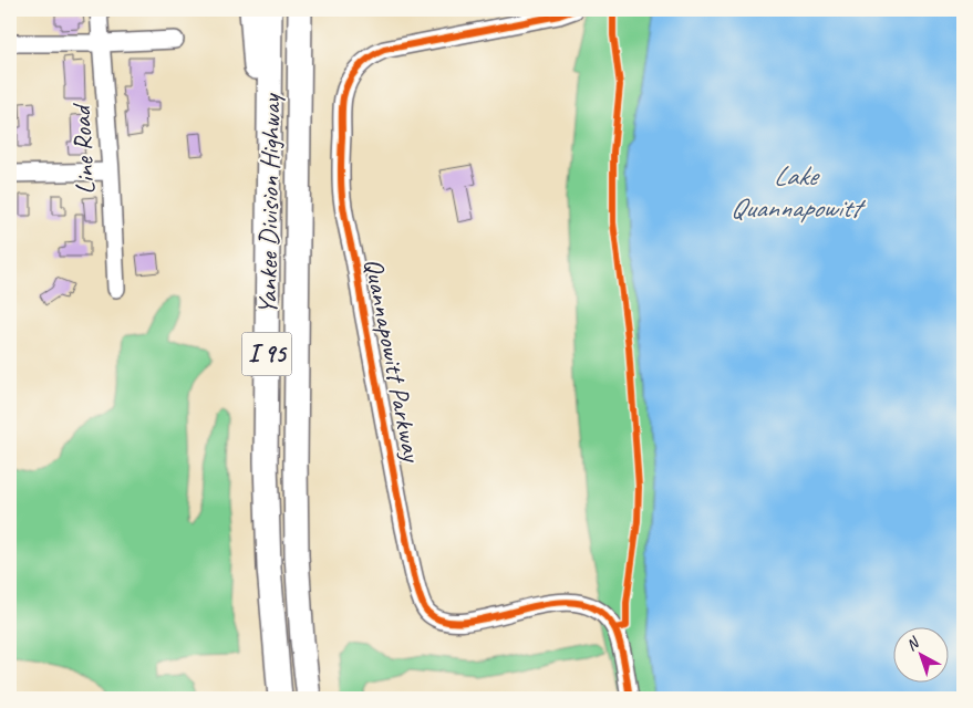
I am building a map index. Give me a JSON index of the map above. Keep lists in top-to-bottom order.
{
  "streets": {
    "highway": ["Yankee Division Highway", "I 95"],
    "street": ["Line Road", "Quannapowitt Parkway"]
  },
  "water": ["Lake Quannapowitt"],
  "north": "top left"
}
